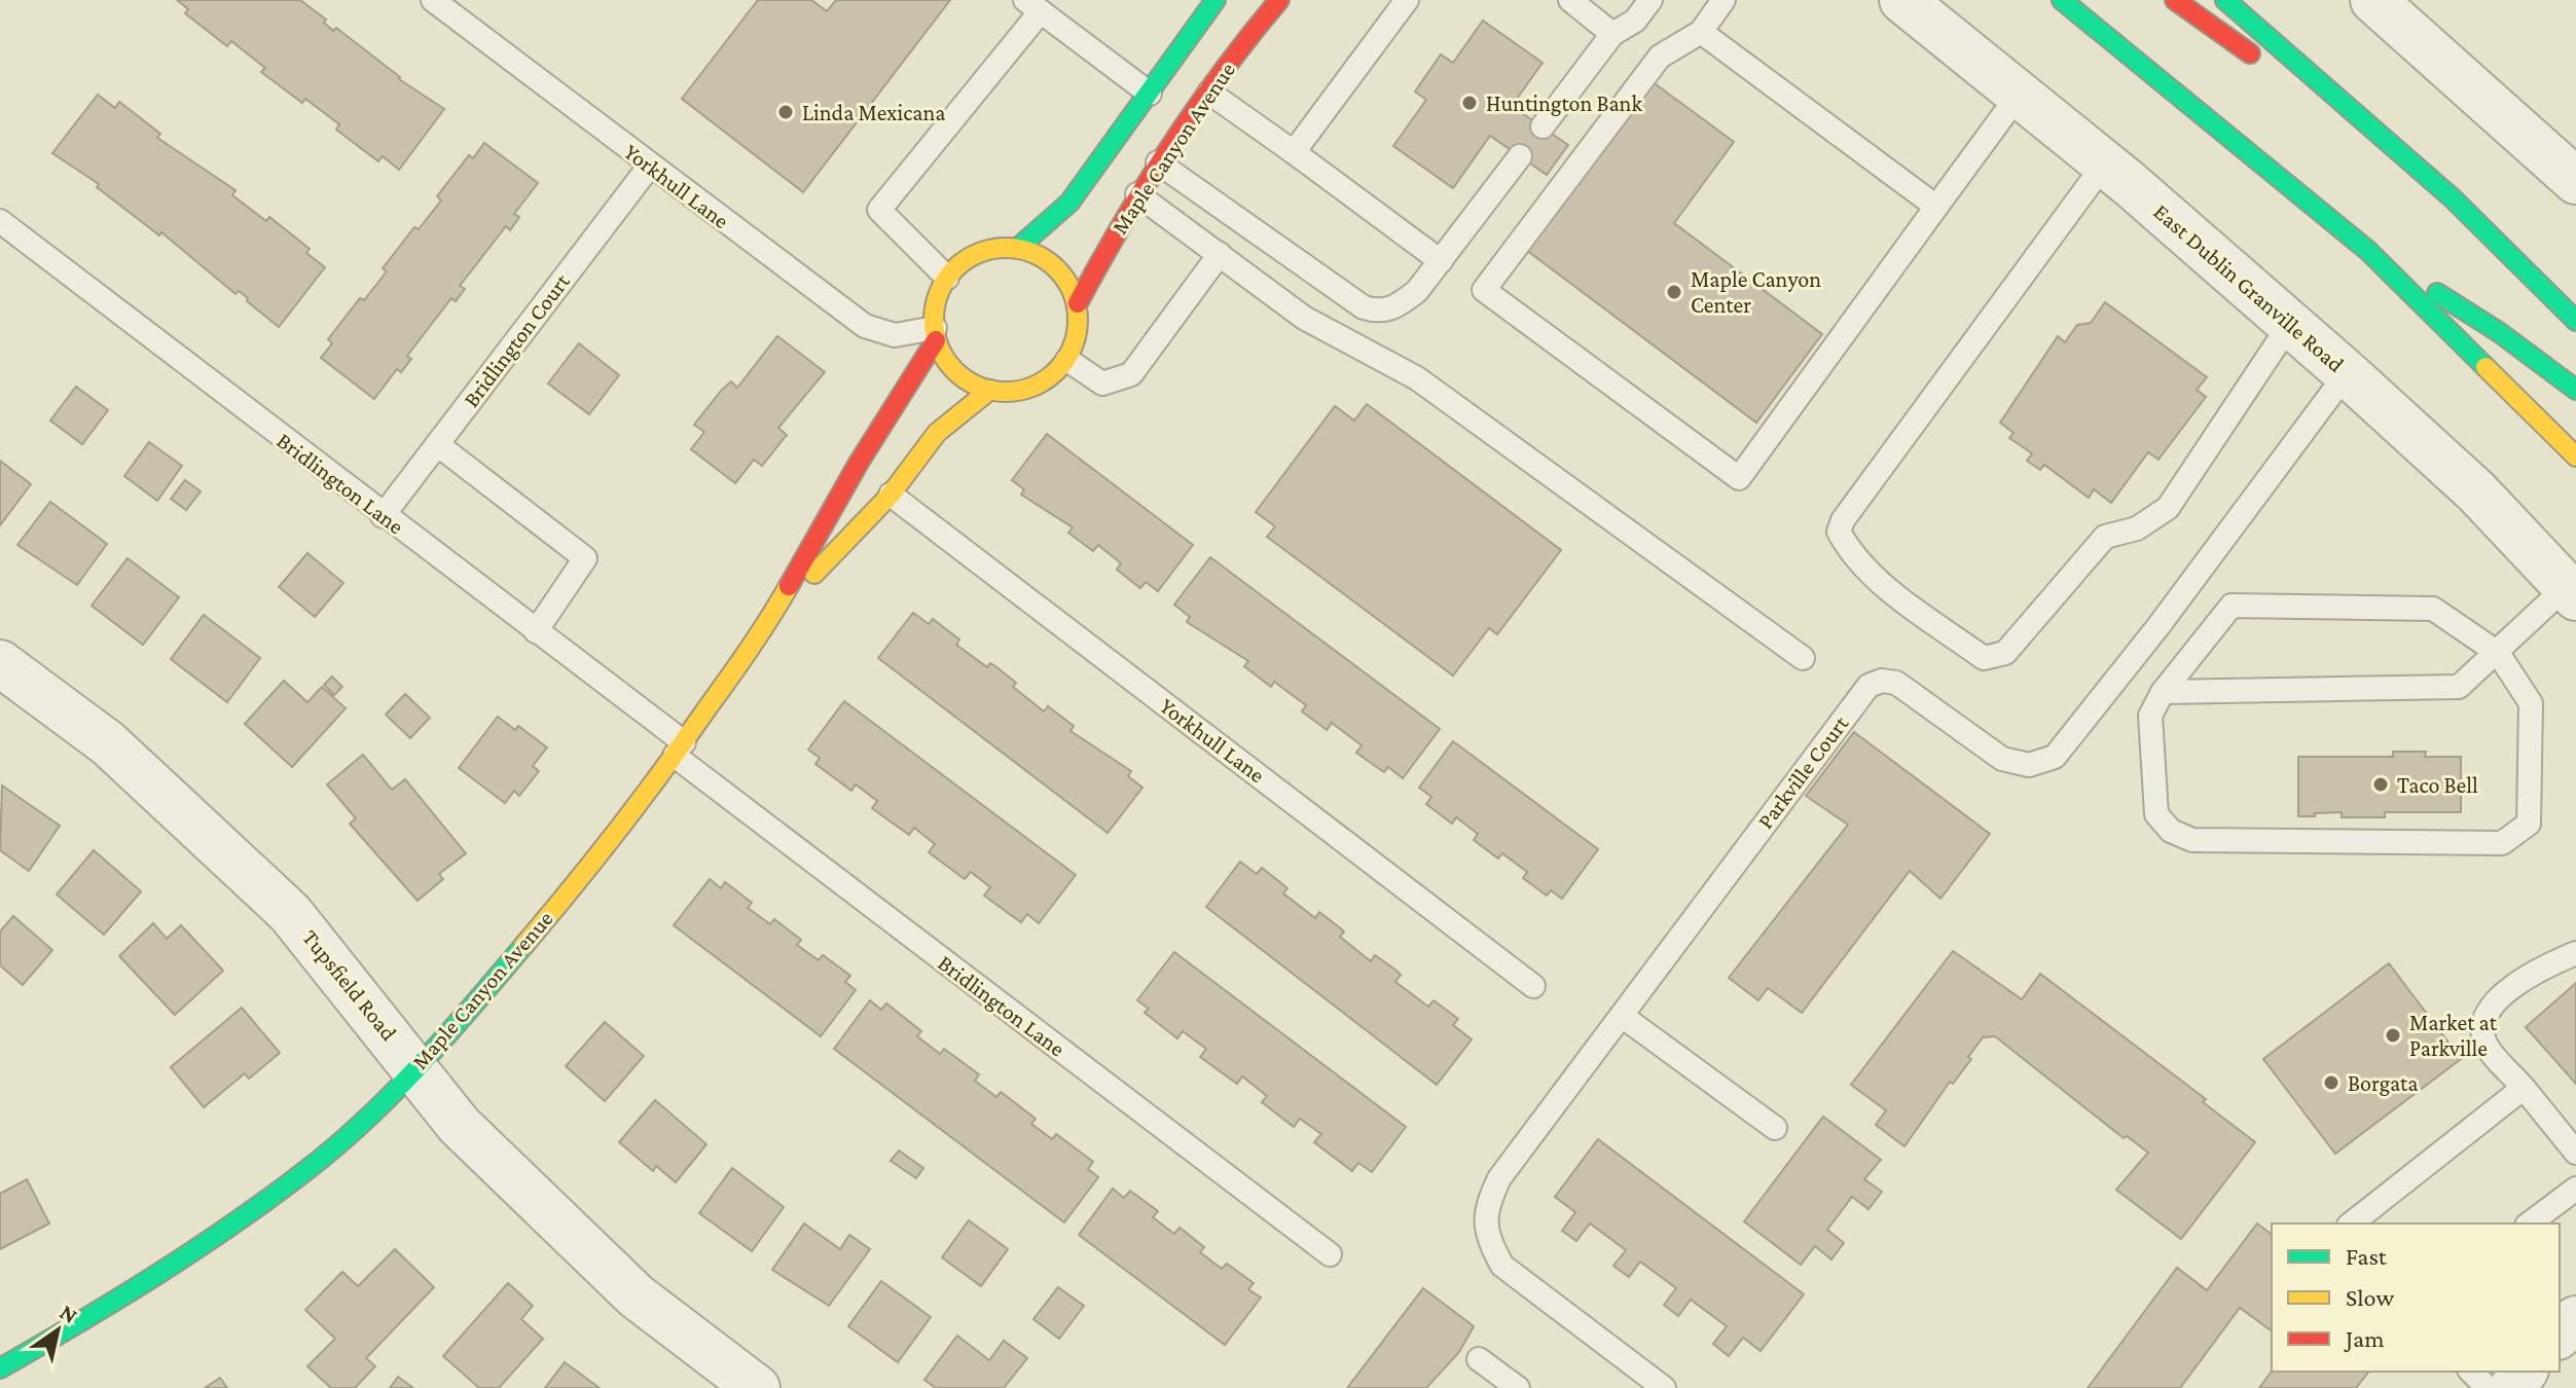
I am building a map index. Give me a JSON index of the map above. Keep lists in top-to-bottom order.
{
  "streets": {
    "street": ["Maple Canyon Avenue", "East Dublin Granville Road", "Tupsfield Road"],
    "lane": [
      "Yorkhull Lane",
      "Bridlington Court",
      "Bridlington Lane",
      "Parkville Court"
    ]
  },
  "crossings": [
    ["Maple Canyon Avenue", "Yorkhull Lane"],
    ["Maple Canyon Avenue", "Bridlington Lane"],
    ["Maple Canyon Avenue", "Tupsfield Road"],
    ["Yorkhull Lane", "Bridlington Court"],
    ["East Dublin Granville Road", "Parkville Court"],
    ["Bridlington Court", "Bridlington Lane"]
  ],
  "places": [
    "Huntington Bank",
    "Linda Mexicana",
    "Maple Canyon Center",
    "Taco Bell",
    "Market at Parkville",
    "Borgata"
  ],
  "legend": ["Fast", "Slow", "Jam"],
  "north": "top right"
}
